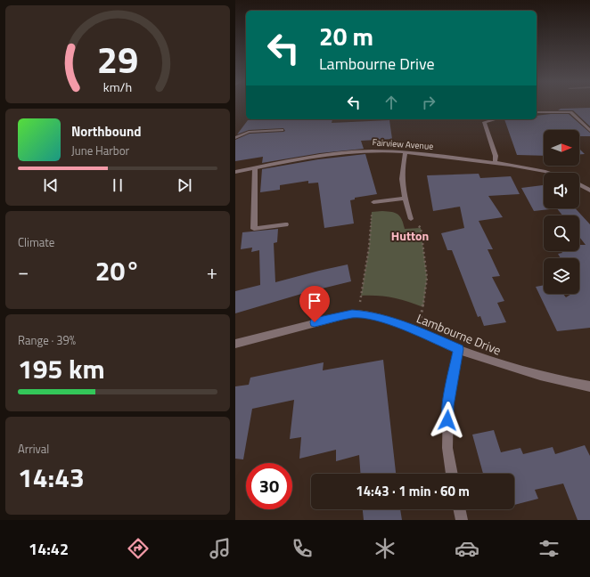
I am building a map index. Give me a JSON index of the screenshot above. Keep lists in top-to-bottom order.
{
  "streets": {
    "street": ["Fairview Avenue", "Lambourne Drive"]
  },
  "districts": ["Hutton"],
  "north": "right",
  "page": {
    "turn": ["20 m", "Lambourne Drive"],
    "song": ["Northbound", "June Harbor"],
    "tile": [
      "Climate",
      ["Range · 39%", "195 km"],
      ["Arrival", "14:43"]
    ],
    "heat": ["−", "20°", "+"],
    "limit": "30",
    "trip": "14:43 · 1 min · 60 m",
    "tabs": "14:42",
    "gauge": ["29", "km/h"]
  }
}
